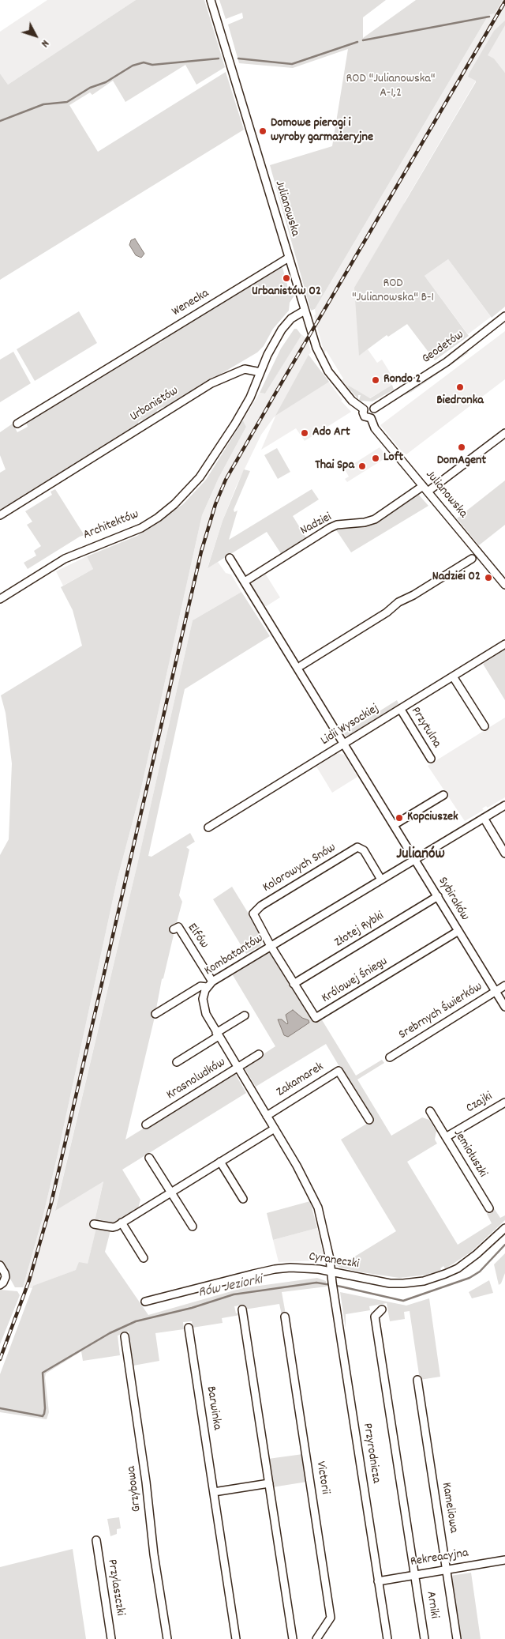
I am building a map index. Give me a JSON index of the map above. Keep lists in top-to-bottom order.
{
  "streets": {
    "street": [
      "Julianowska",
      "Wenecka",
      "Geodetów",
      "Urbanistów",
      "Nadziei",
      "Architektów",
      "Lidii Wysockiej",
      "Przytulna",
      "Kolorowych Snów",
      "Sybiraków",
      "Złotej Rybki",
      "Elfów",
      "Kombatantów",
      "Królowej Śniegu",
      "Srebrnych Świerków",
      "Krasnoludków",
      "Zakamarek",
      "Czajki",
      "Jemiołuszki",
      "Cyraneczki",
      "Barwinka",
      "Przyrodnicza",
      "Victorii",
      "Grzybowa",
      "Kameliowa",
      "Rekreacyjna",
      "Przylaszczki",
      "Arniki"
    ]
  },
  "crossings": [
    ["Julianowska", "Wenecka"],
    ["Julianowska", "Geodetów"],
    ["Julianowska", "Nadziei"],
    ["Urbanistów", "Architektów"],
    ["Lidii Wysockiej", "Przytulna"],
    ["Lidii Wysockiej", "Sybiraków"],
    ["Kolorowych Snów", "Kombatantów"],
    ["Kolorowych Snów", "Królowej Śniegu"],
    ["Sybiraków", "Złotej Rybki"],
    ["Sybiraków", "Kombatantów"],
    ["Sybiraków", "Królowej Śniegu"],
    ["Sybiraków", "Srebrnych Świerków"],
    ["Złotej Rybki", "Królowej Śniegu"],
    ["Elfów", "Kombatantów"],
    ["Kombatantów", "Królowej Śniegu"],
    ["Kombatantów", "Krasnoludków"],
    ["Kombatantów", "Zakamarek"],
    ["Kombatantów", "Cyraneczki"],
    ["Kombatantów", "Przyrodnicza"],
    ["Czajki", "Jemiołuszki"],
    ["Cyraneczki", "Przyrodnicza"],
    ["Przyrodnicza", "Rekreacyjna"],
    ["Kameliowa", "Rekreacyjna"],
    ["Rekreacyjna", "Arniki"]
  ],
  "districts": ["Julianów"],
  "water": ["Rów Jeziorki"],
  "parks": ["ROD \"Julianowska\" A-1,2", "ROD \"Julianowska\" B-1"],
  "places": [
    "Domowe pierogi i wyroby garmażeryjne",
    "Urbanistów 02",
    "Rondo 2",
    "Biedronka",
    "Ado Art",
    "DomAgent",
    "Loft",
    "Thai Spa",
    "Nadziei 02",
    "Kopciuszek"
  ],
  "north": "bottom right"
}
